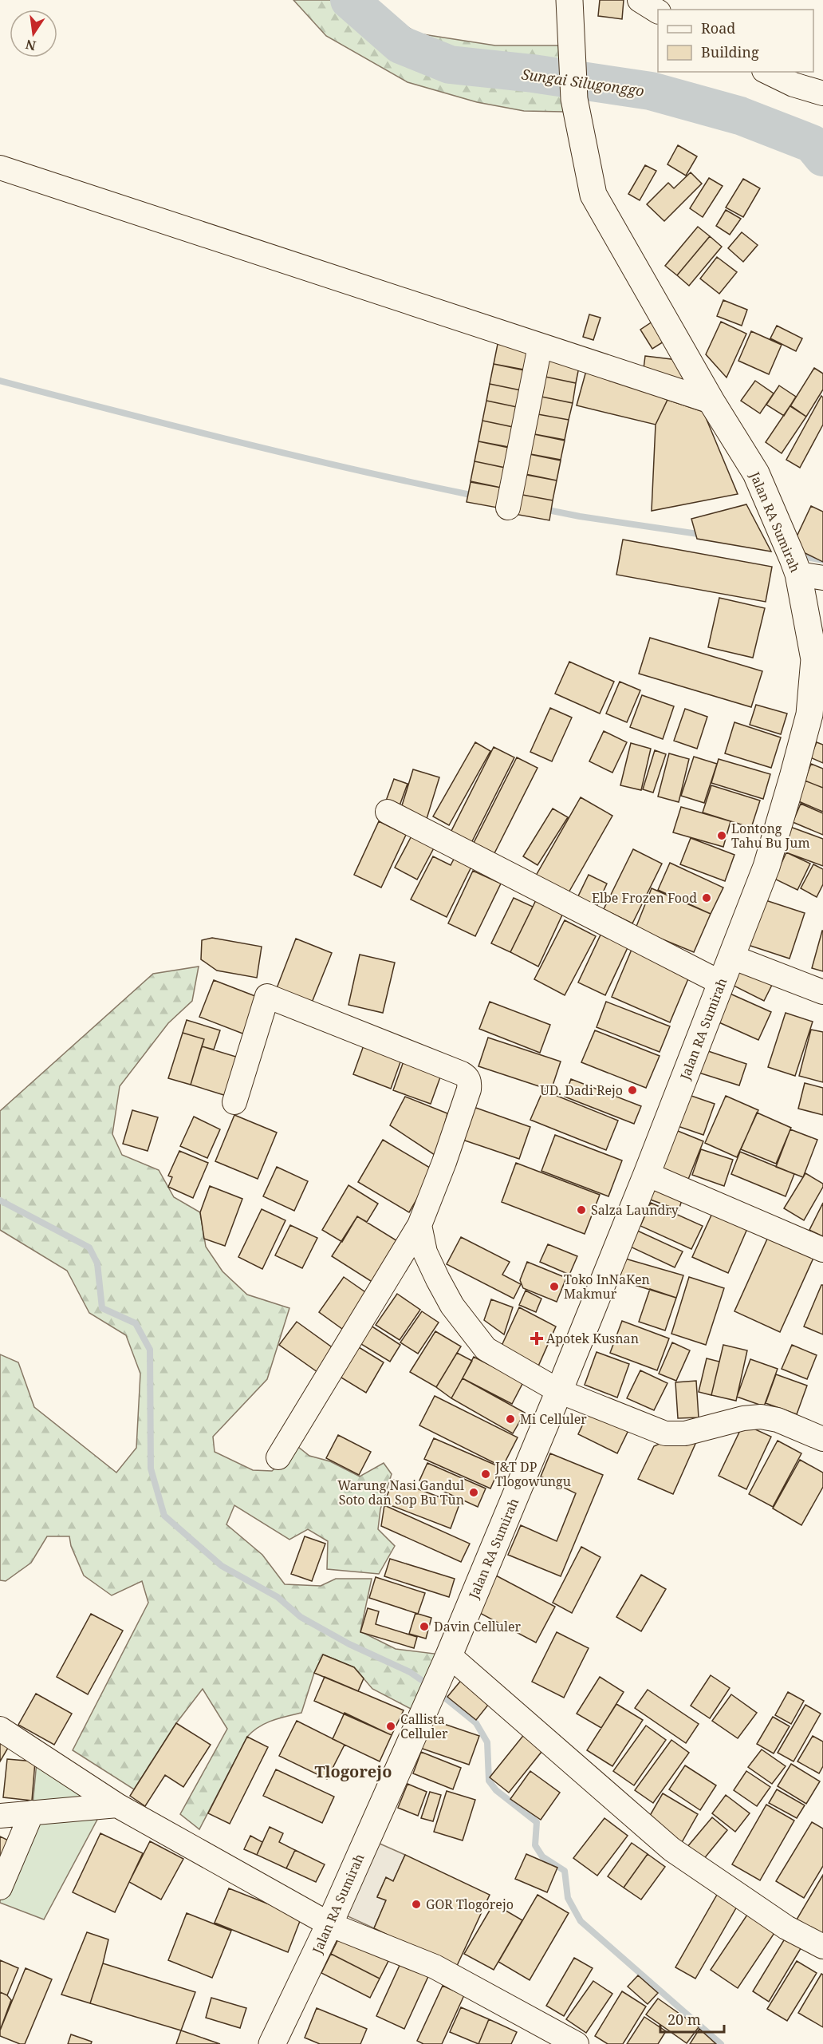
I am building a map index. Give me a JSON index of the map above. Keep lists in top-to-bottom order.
{
  "streets": {
    "main road": ["Jalan RA Sumirah"]
  },
  "districts": ["Tlogorejo"],
  "water": ["Sungai Silugonggo"],
  "places": {
    "other": [
      "Lontong Tahu Bu Jum",
      "Elbe Frozen Food",
      "UD. Dadi Rejo",
      "Salza Laundry",
      "Toko InNaKen Makmur",
      "Mi Celluler",
      "J&T DP Tlogowungu",
      "Warung Nasi Gandul Soto dan Sop Bu Tun",
      "Davin Celluler",
      "Callista Celluler",
      "GOR Tlogorejo"
    ],
    "health": ["Apotek Kusnan"]
  },
  "legend": ["Road", "Building"],
  "scale_bar": "20 m",
  "north": "bottom"
}
